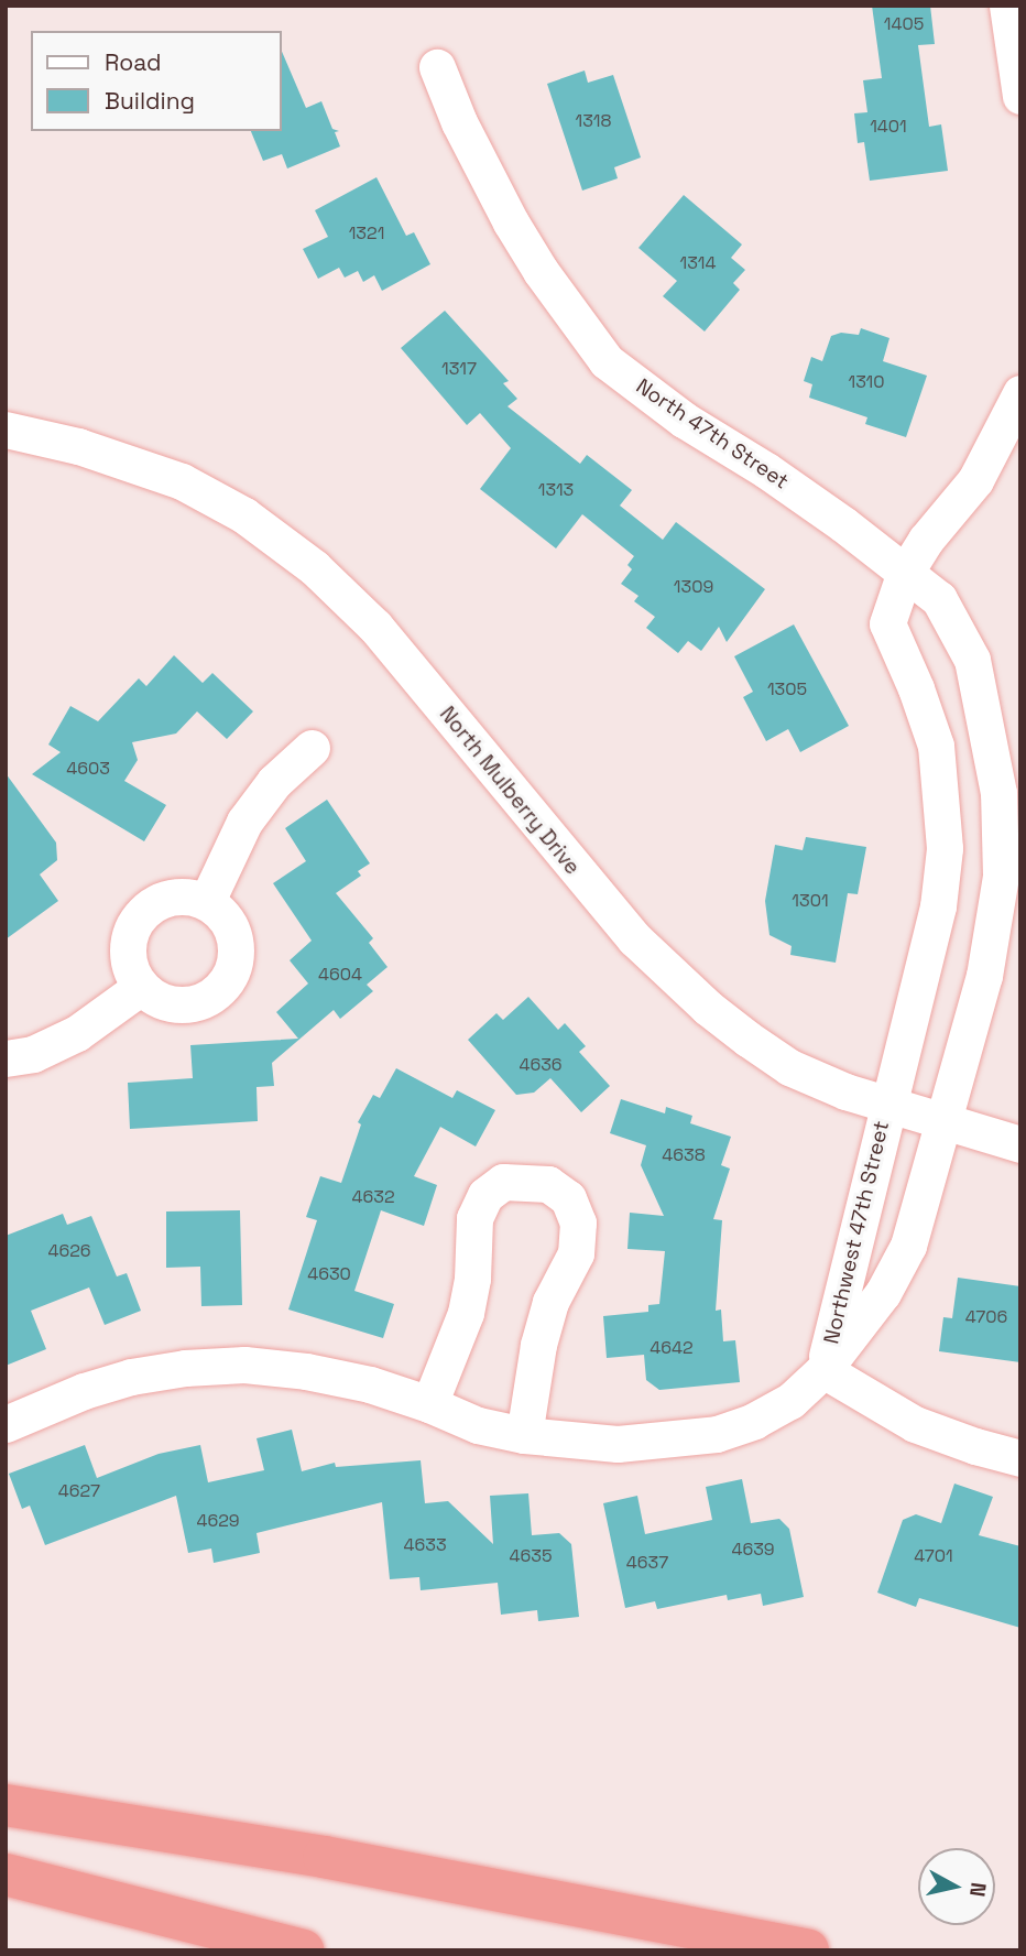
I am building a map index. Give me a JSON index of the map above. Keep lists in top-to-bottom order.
{
  "streets": {
    "street": ["North 47th Street", "North Mulberry Drive", "Northwest 47th Street"]
  },
  "crossings": [
    ["North 47th Street", "Northwest 47th Street"],
    ["North Mulberry Drive", "Northwest 47th Street"]
  ],
  "house_numbers": [
    "1405",
    "1318",
    "1401",
    "1321",
    "1314",
    "1317",
    "1310",
    "1313",
    "1309",
    "1305",
    "4603",
    "1301",
    "4604",
    "4636",
    "4638",
    "4632",
    "4626",
    "4630",
    "4706",
    "4642",
    "4627",
    "4629",
    "4633",
    "4639",
    "4635",
    "4701",
    "4637"
  ],
  "legend": ["Road", "Building"],
  "north": "right"
}
